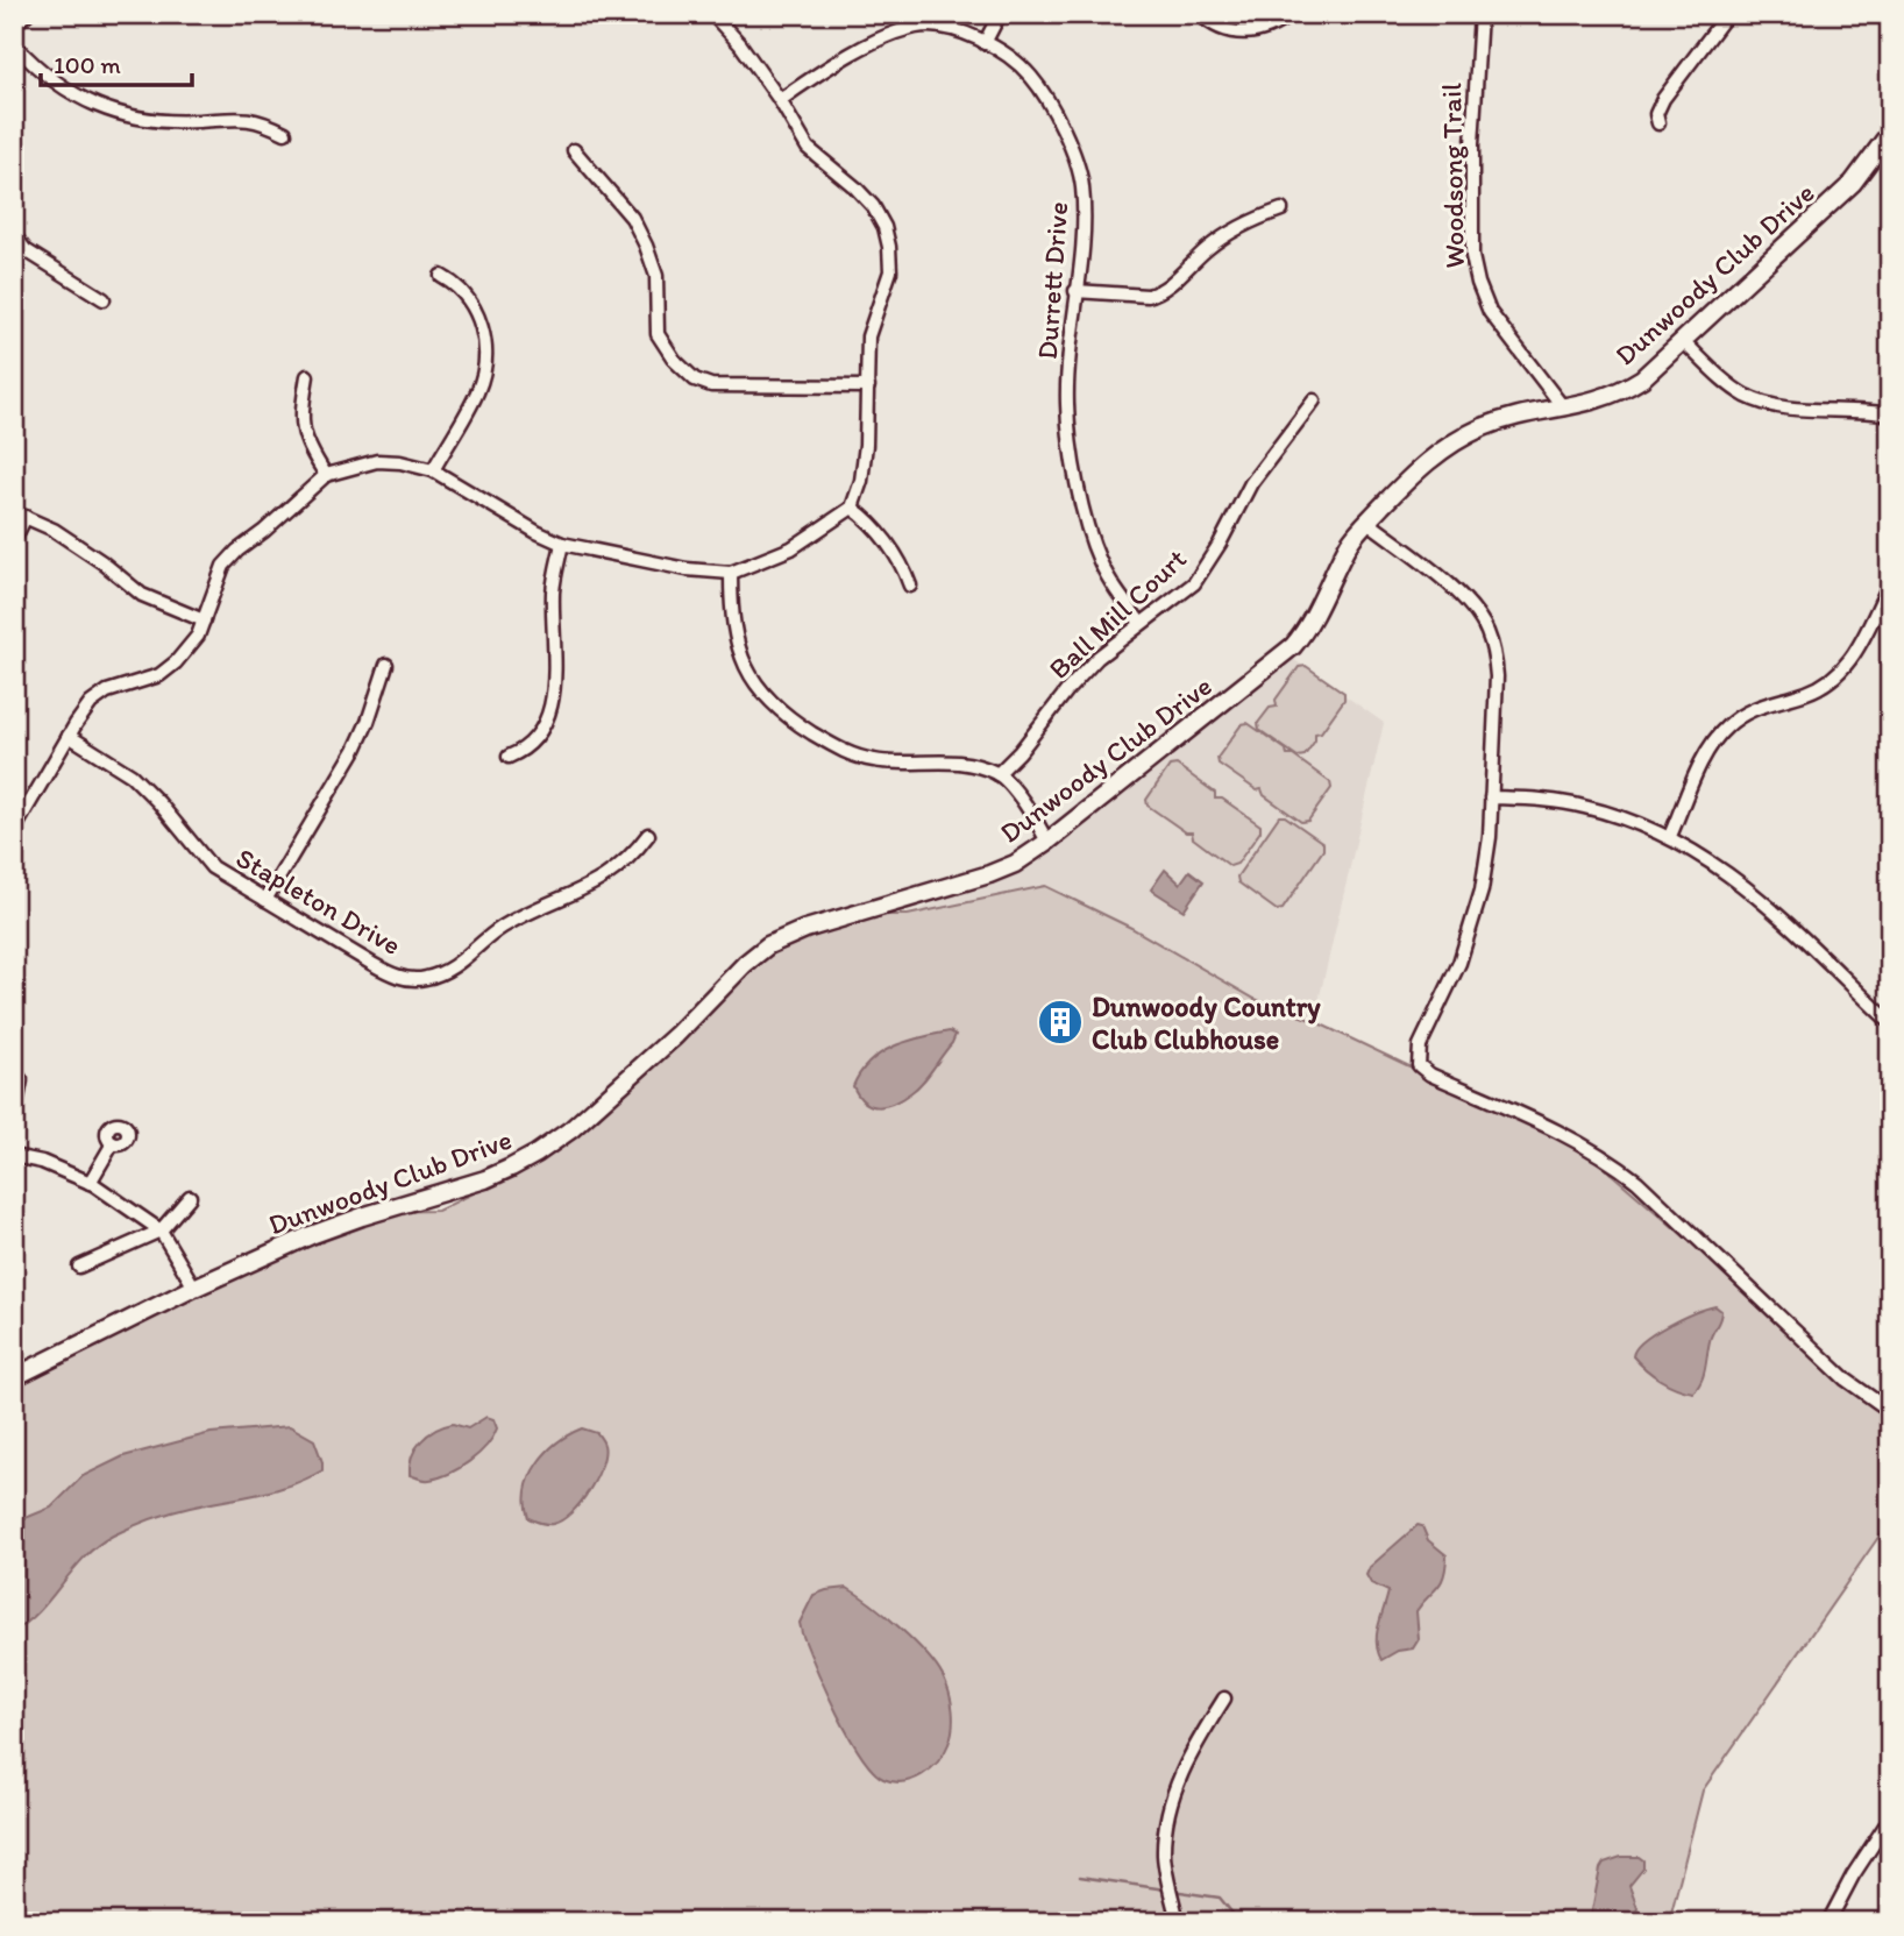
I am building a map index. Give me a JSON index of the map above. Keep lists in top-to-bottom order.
{
  "streets": {
    "street": [
      "Woodsong Trail",
      "Dunwoody Club Drive",
      "Durrett Drive",
      "Ball Mill Court",
      "Stapleton Drive"
    ]
  },
  "crossings": [
    ["Woodsong Trail", "Dunwoody Club Drive"],
    ["Durrett Drive", "Ball Mill Court"]
  ],
  "places": {
    "building": ["Dunwoody Country Club Clubhouse"]
  },
  "scale_bar": "100 m"
}
